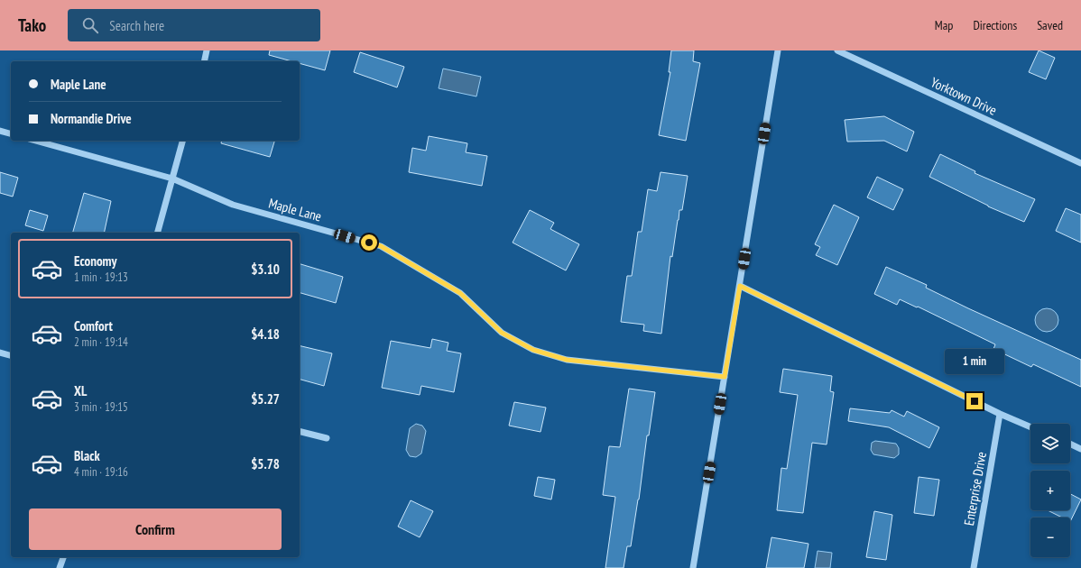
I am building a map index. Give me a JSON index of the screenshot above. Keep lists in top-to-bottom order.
{
  "streets": {
    "street": ["Yorktown Drive", "Maple Lane", "Enterprise Drive"]
  },
  "page": {
    "header": "Tako",
    "search": "Search here",
    "nav": ["Map", "Directions", "Saved"],
    "banner": ["Maple Lane", "Normandie Drive"],
    "list": [
      {
        "name": "Economy",
        "note": "1 min · 19:13",
        "value": "$3.10"
      },
      {
        "name": "Comfort",
        "note": "2 min · 19:14",
        "value": "$4.18"
      },
      {
        "name": "XL",
        "note": "3 min · 19:15",
        "value": "$5.27"
      },
      {
        "name": "Black",
        "note": "4 min · 19:16",
        "value": "$5.78"
      }
    ],
    "bubble": "1 min",
    "map_buttons": ["+", "−"],
    "buttons": "Confirm"
  }
}
